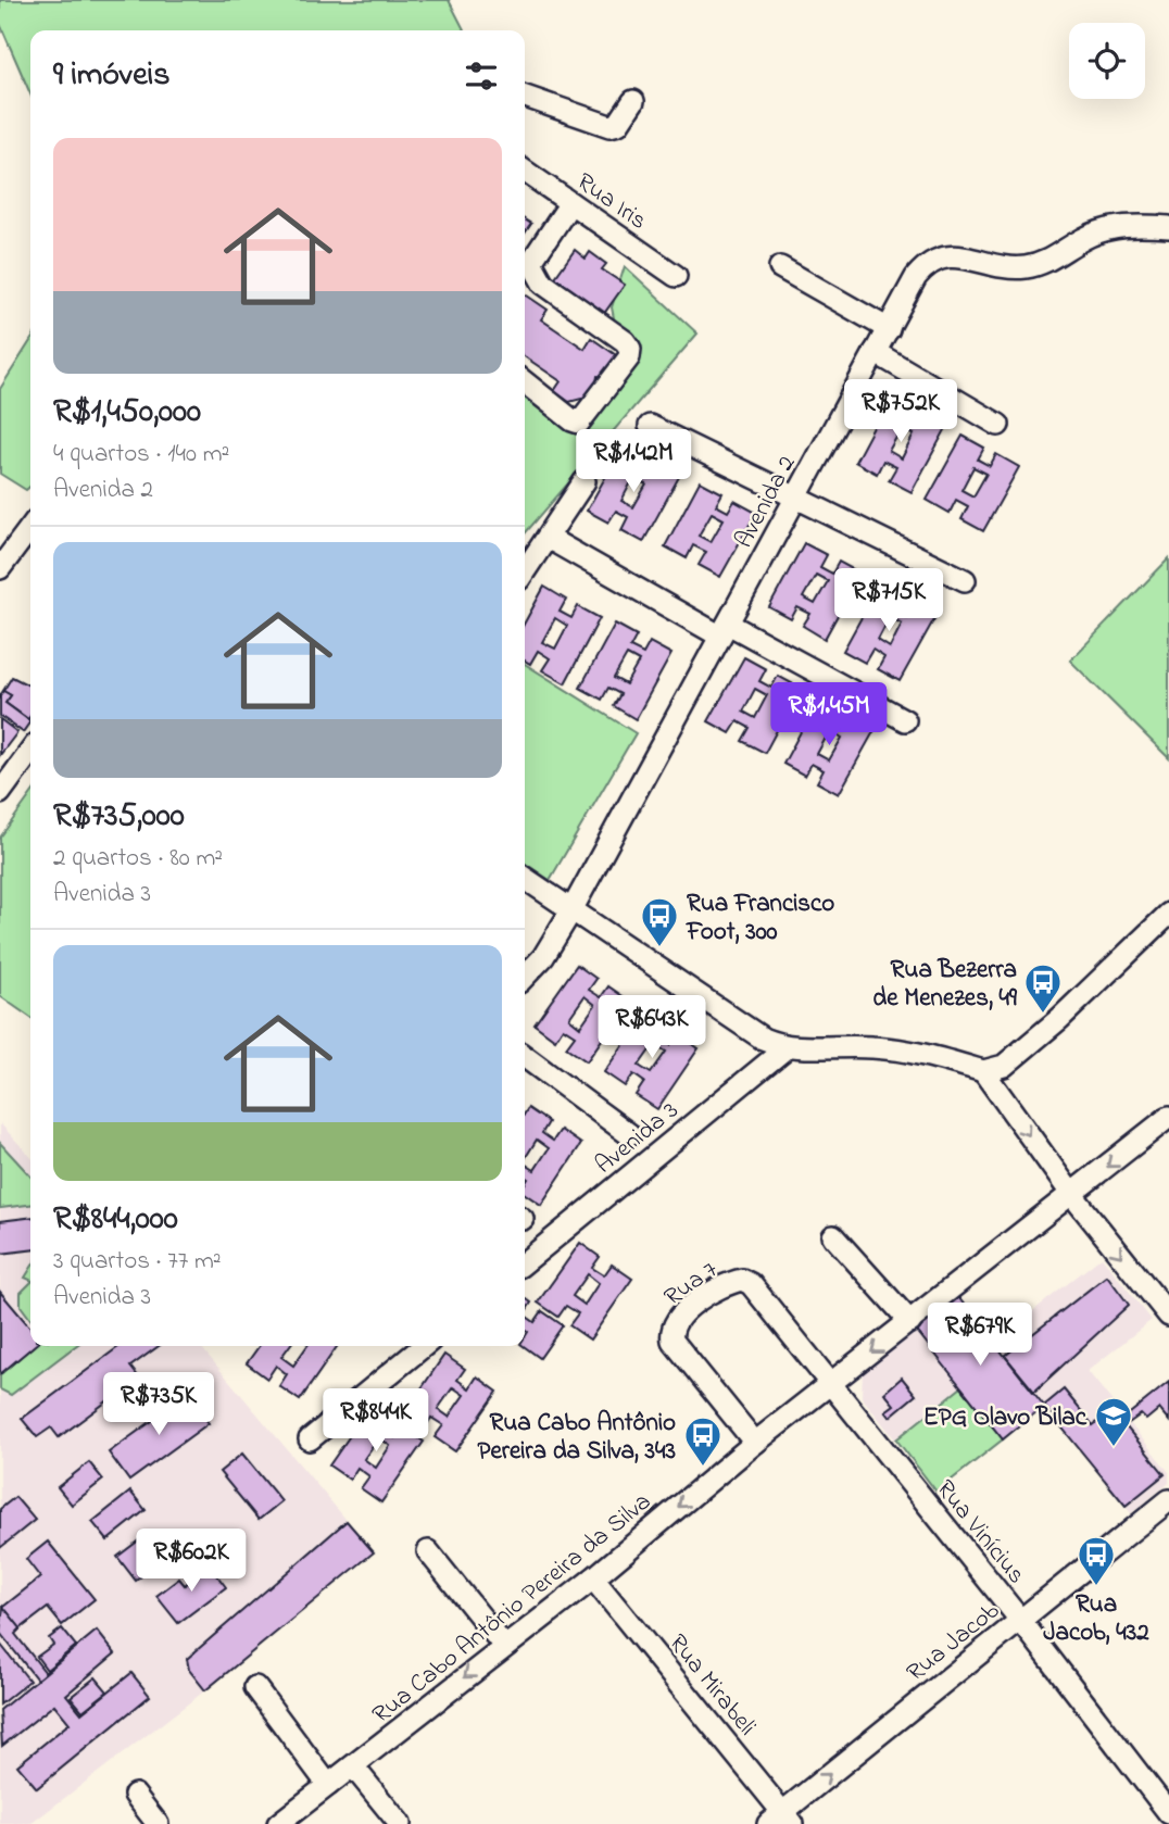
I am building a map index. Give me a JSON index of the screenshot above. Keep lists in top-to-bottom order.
{
  "streets": {
    "street": [
      "Rua Iris",
      "Avenida 2",
      "Avenida 3",
      "Rua 7",
      "Rua Vinícius",
      "Rua Cabo Antônio Pereira da Silva",
      "Rua Jacob",
      "Rua Mirabeli"
    ]
  },
  "crossings": [
    ["Rua 7", "Rua Vinícius"],
    ["Rua 7", "Rua Cabo Antônio Pereira da Silva"],
    ["Rua Vinícius", "Rua Cabo Antônio Pereira da Silva"],
    ["Rua Vinícius", "Rua Jacob"],
    ["Rua Cabo Antônio Pereira da Silva", "Rua Mirabeli"],
    ["Rua Jacob", "Rua Mirabeli"]
  ],
  "one_way": ["Rua Cabo Antônio Pereira da Silva", "Rua Jacob"],
  "places": {
    "bus stop": [
      "Rua Francisco Foot, 300",
      "Rua Bezerra de Menezes, 49",
      "Rua Cabo Antônio Pereira da Silva, 343",
      "Rua Jacob, 432"
    ],
    "school or university": ["EPG Olavo Bilac"]
  },
  "page": {
    "heading": "9 imóveis",
    "list": [
      {
        "name": "R$1,450,000",
        "note": "4 quartos · 140 m² · Avenida 2"
      },
      {
        "name": "R$735,000",
        "note": "2 quartos · 80 m² · Avenida 3"
      },
      {
        "name": "R$844,000",
        "note": "3 quartos · 77 m² · Avenida 3"
      }
    ],
    "price": [
      "R$752K",
      "R$1.42M",
      "R$715K",
      "R$1.45M",
      "R$643K",
      "R$679K",
      "R$735K",
      "R$844K",
      "R$602K"
    ]
  }
}
